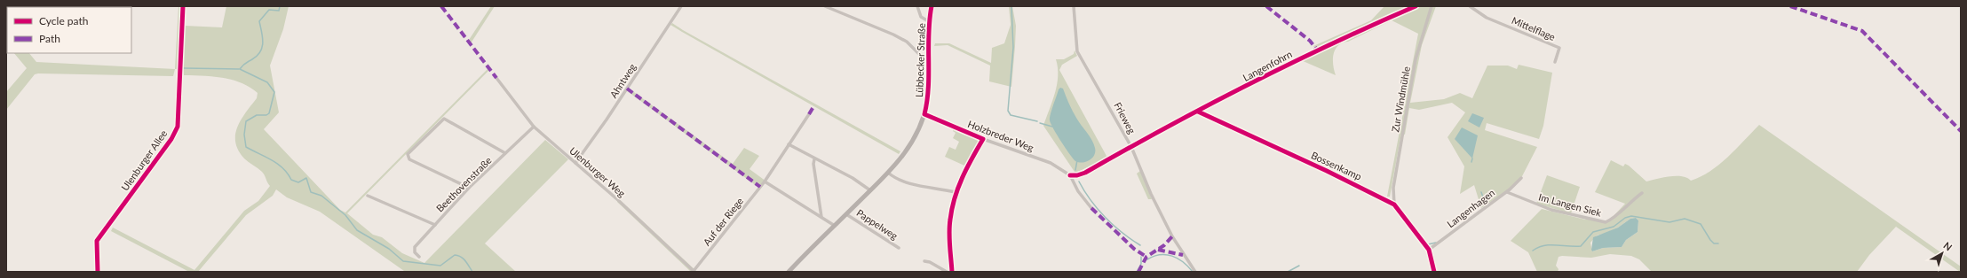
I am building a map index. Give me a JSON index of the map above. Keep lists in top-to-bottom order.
{
  "streets": {
    "main road": ["Lübbecker Straße"],
    "street": [
      "Mittelflage",
      "Langenfohrn",
      "Ahntweg",
      "Zur Windmühle",
      "Frieweg",
      "Holzbreder Weg",
      "Ulenburger Allee",
      "Bossenkamp",
      "Ulenburger Weg",
      "Beethovenstraße",
      "Im Langen Siek",
      "Langenhagen",
      "Auf der Riege",
      "Pappelweg"
    ]
  },
  "crossings": [
    ["Lübbecker Straße", "Holzbreder Weg"],
    ["Lübbecker Straße", "Pappelweg"],
    ["Langenfohrn", "Frieweg"],
    ["Langenfohrn", "Bossenkamp"],
    ["Ahntweg", "Ulenburger Weg"],
    ["Zur Windmühle", "Bossenkamp"],
    ["Bossenkamp", "Langenhagen"],
    ["Ulenburger Weg", "Beethovenstraße"],
    ["Ulenburger Weg", "Auf der Riege"],
    ["Im Langen Siek", "Langenhagen"]
  ],
  "legend": ["Cycle path", "Path"],
  "north": "top right"
}
